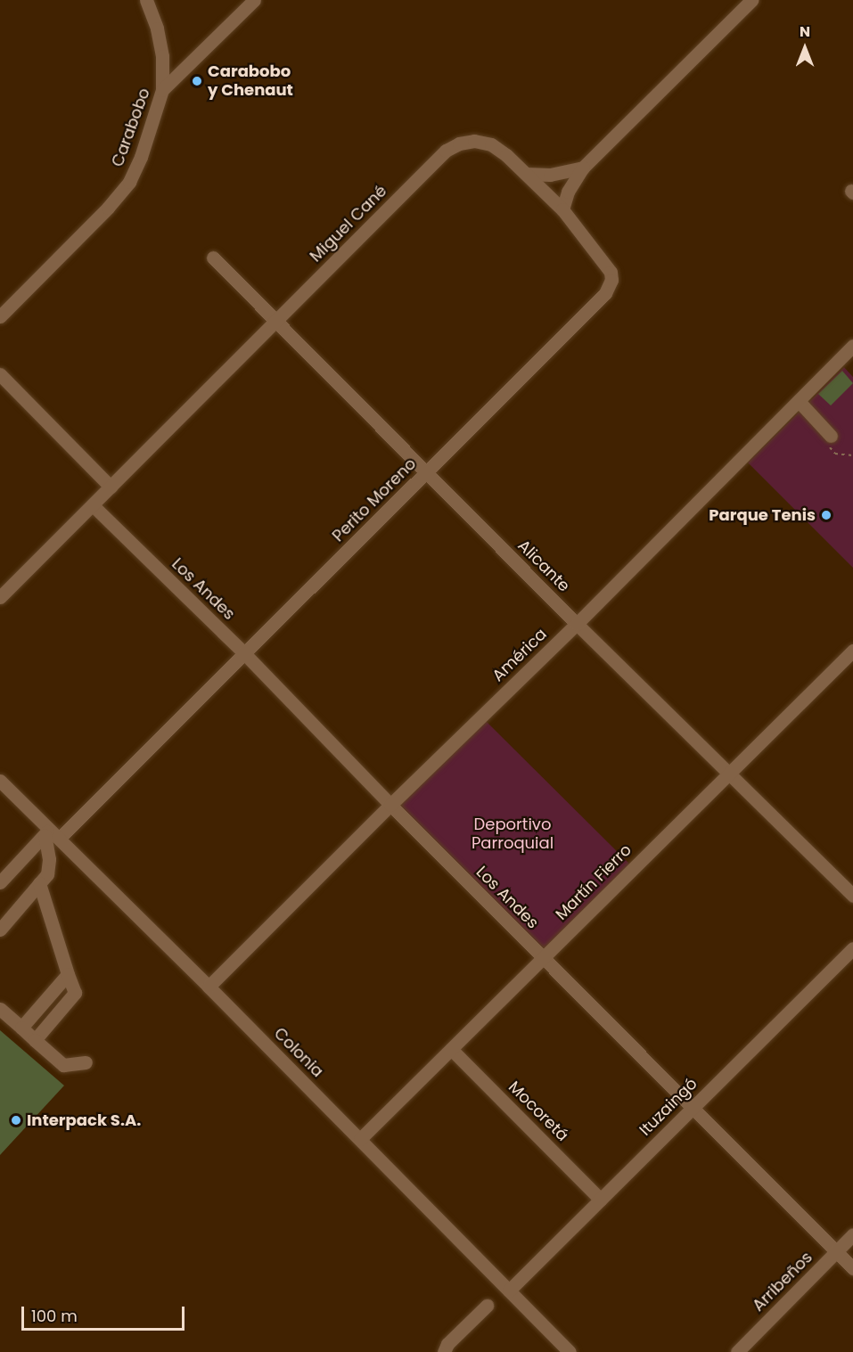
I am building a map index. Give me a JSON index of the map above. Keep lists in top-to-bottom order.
{
  "streets": {
    "street": [
      "Carabobo",
      "Miguel Cané",
      "Perito Moreno",
      "Alicante",
      "Los Andes",
      "América",
      "Martín Fierro",
      "Colonia",
      "Ituzaingó",
      "Mocoretá",
      "Arribeños"
    ]
  },
  "crossings": [
    ["Miguel Cané", "Perito Moreno"],
    ["Miguel Cané", "Alicante"],
    ["Miguel Cané", "Los Andes"],
    ["Perito Moreno", "Alicante"],
    ["Perito Moreno", "Los Andes"],
    ["Perito Moreno", "Colonia"],
    ["Alicante", "América"],
    ["Alicante", "Martín Fierro"],
    ["Los Andes", "América"],
    ["Los Andes", "Martín Fierro"],
    ["Los Andes", "Ituzaingó"],
    ["Los Andes", "Arribeños"],
    ["América", "Colonia"],
    ["Martín Fierro", "Colonia"],
    ["Martín Fierro", "Mocoretá"],
    ["Colonia", "Ituzaingó"],
    ["Ituzaingó", "Mocoretá"]
  ],
  "parks": ["Deportivo Parroquial"],
  "places": ["Carabobo y Chenaut", "Parque Tenis", "Interpack S.A."],
  "scale_bar": "100 m",
  "north": "top"
}
